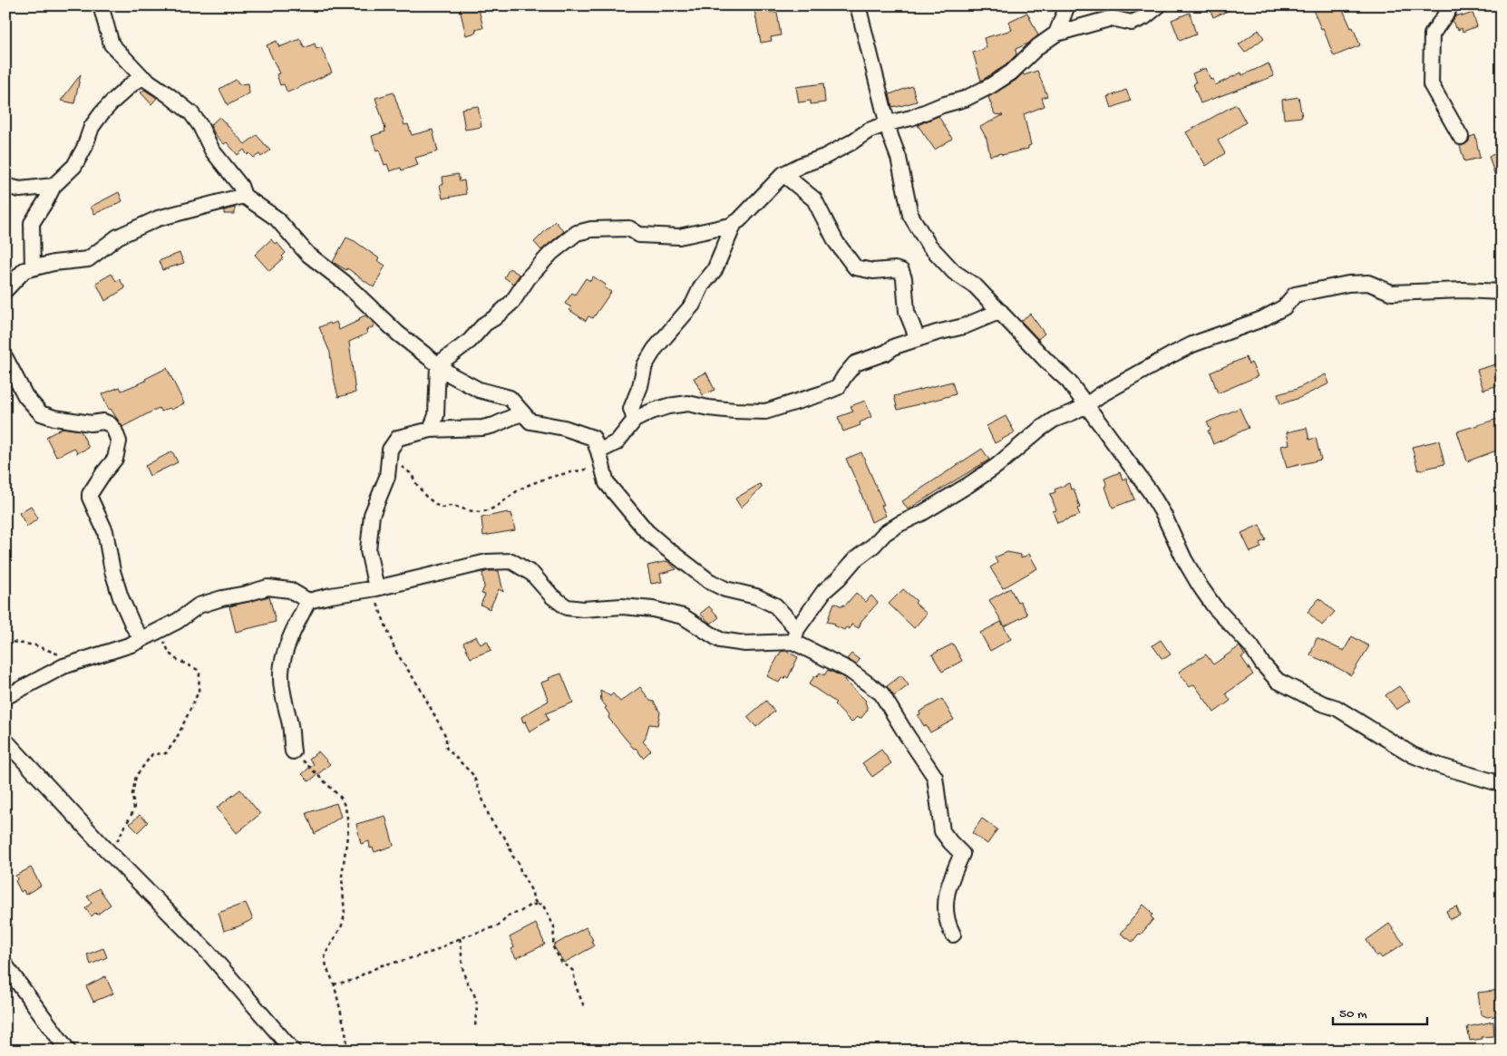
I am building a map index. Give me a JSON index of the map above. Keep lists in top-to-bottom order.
{
  "scale_bar": "50 m"
}
